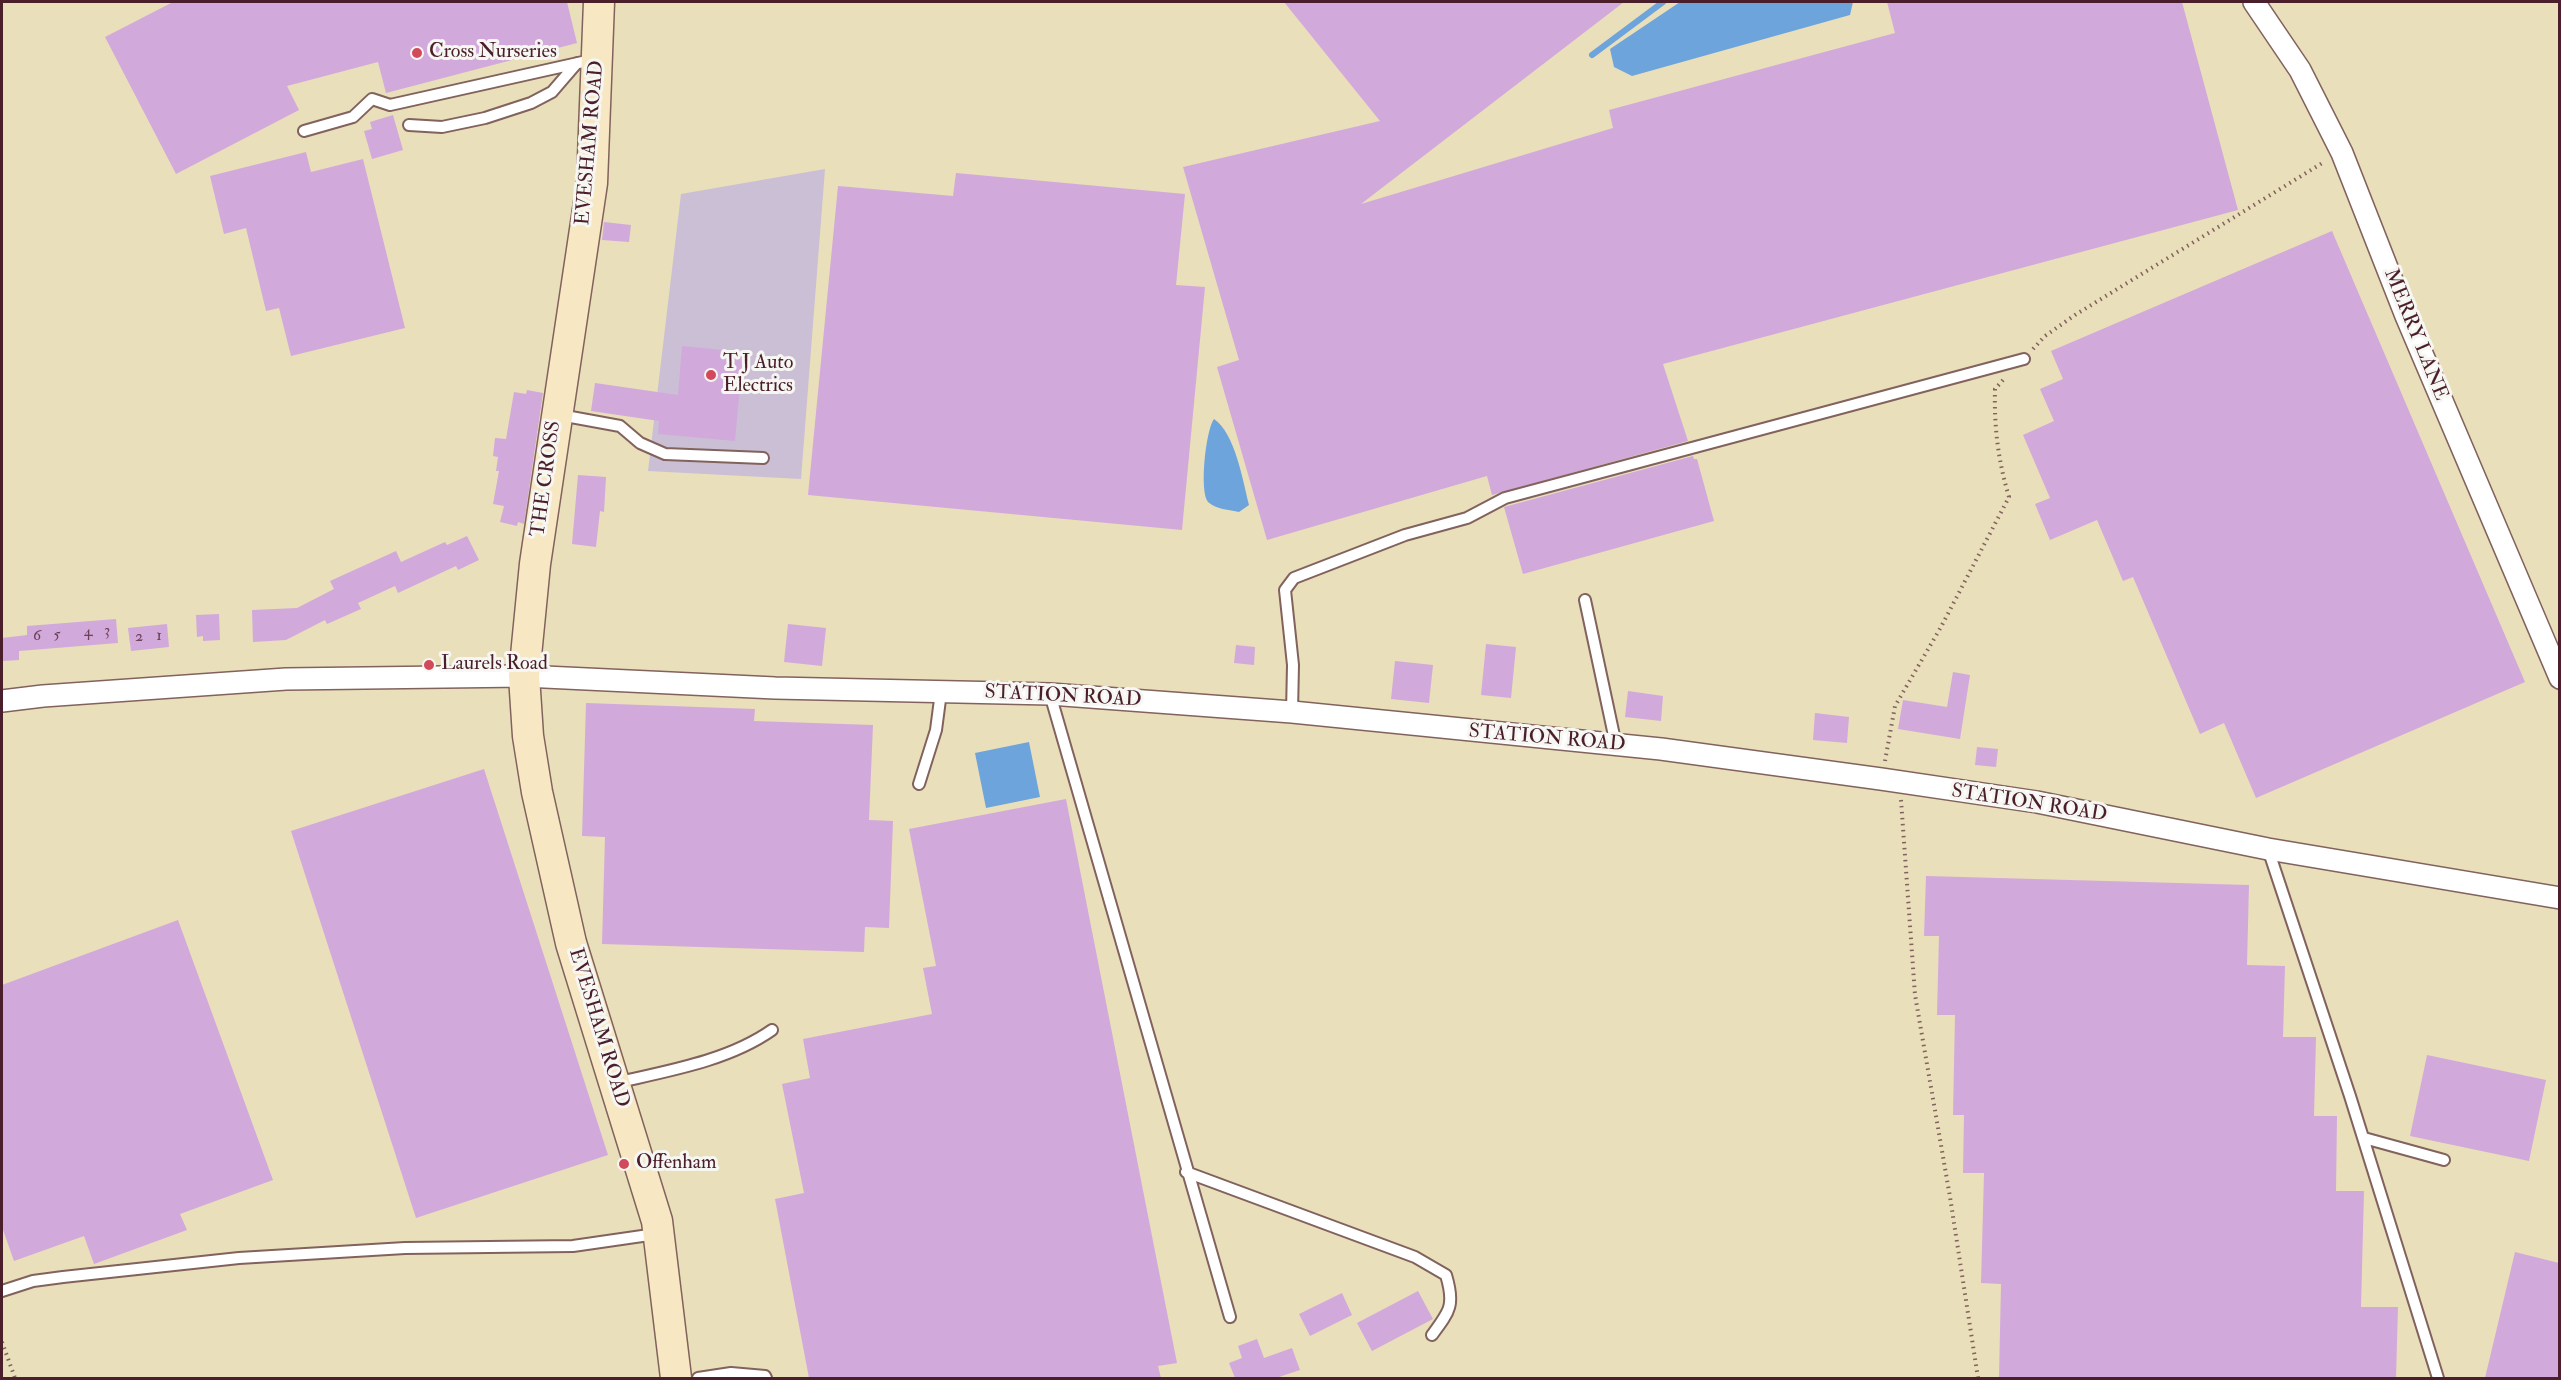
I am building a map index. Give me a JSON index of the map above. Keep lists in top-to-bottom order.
{
  "streets": {
    "main road": ["EVESHAM ROAD", "THE CROSS"],
    "street": ["MERRY LANE", "STATION ROAD"]
  },
  "crossings": [
    ["EVESHAM ROAD", "THE CROSS"],
    ["EVESHAM ROAD", "STATION ROAD"],
    ["THE CROSS", "STATION ROAD"]
  ],
  "places": [
    "Cross Nurseries",
    "T J Auto Electrics",
    "Laurels Road",
    "Offenham"
  ],
  "house_numbers": [
    "3",
    "4",
    "5",
    "6",
    "1",
    "2"
  ]
}
